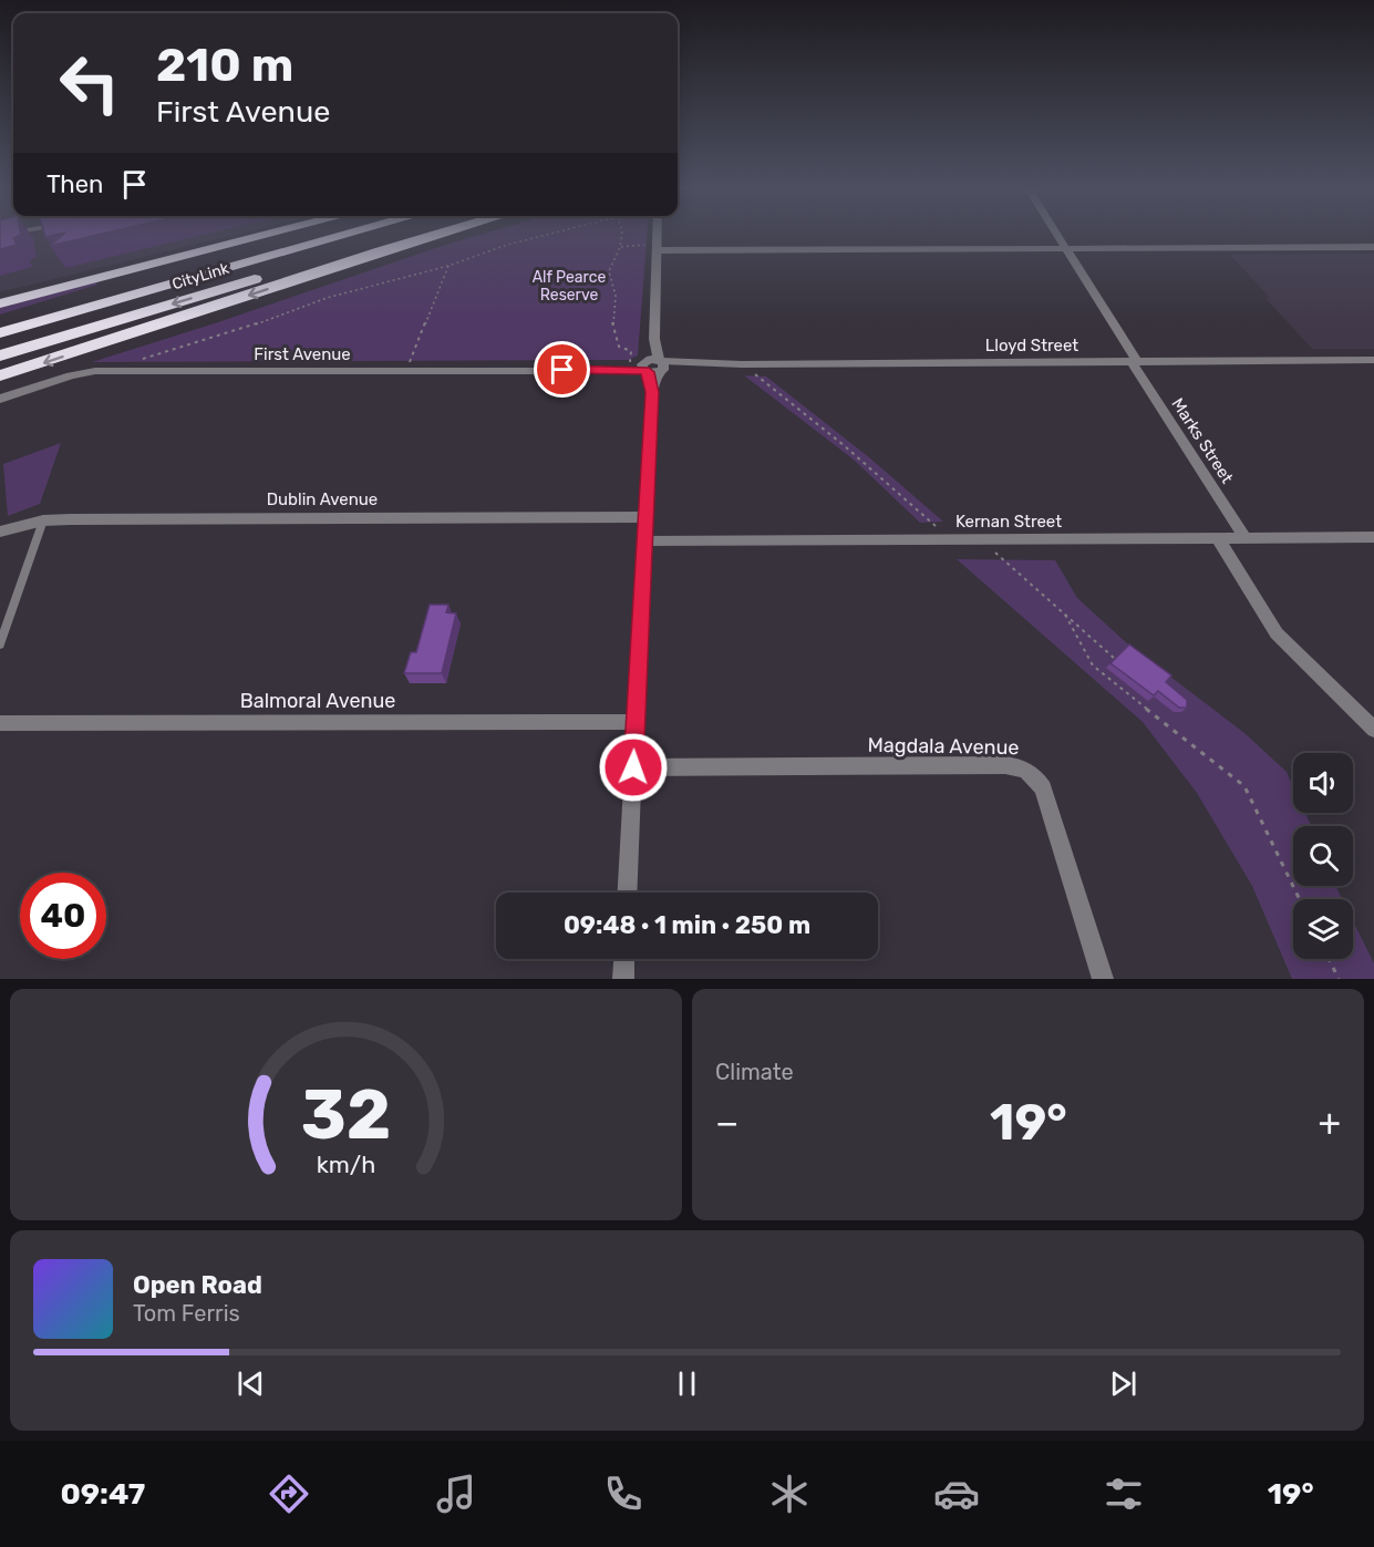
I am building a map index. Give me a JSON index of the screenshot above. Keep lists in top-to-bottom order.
{
  "streets": {
    "highway": ["CityLink"],
    "street": [
      "Lloyd Street",
      "First Avenue",
      "Marks Street",
      "Dublin Avenue",
      "Kernan Street",
      "Balmoral Avenue",
      "Magdala Avenue"
    ]
  },
  "crossings": [
    ["Lloyd Street", "First Avenue"],
    ["Lloyd Street", "Marks Street"],
    ["Marks Street", "Kernan Street"]
  ],
  "parks": ["Alf Pearce Reserve"],
  "page": {
    "turn": ["210 m", "First Avenue"],
    "then": "Then",
    "limit": "40",
    "trip": "09:48 · 1 min · 250 m",
    "tile": "Climate",
    "heat": ["−", "19°", "+"],
    "song": ["Open Road", "Tom Ferris"],
    "tabs": ["09:47", "19°"],
    "gauge": ["32", "km/h"]
  }
}
